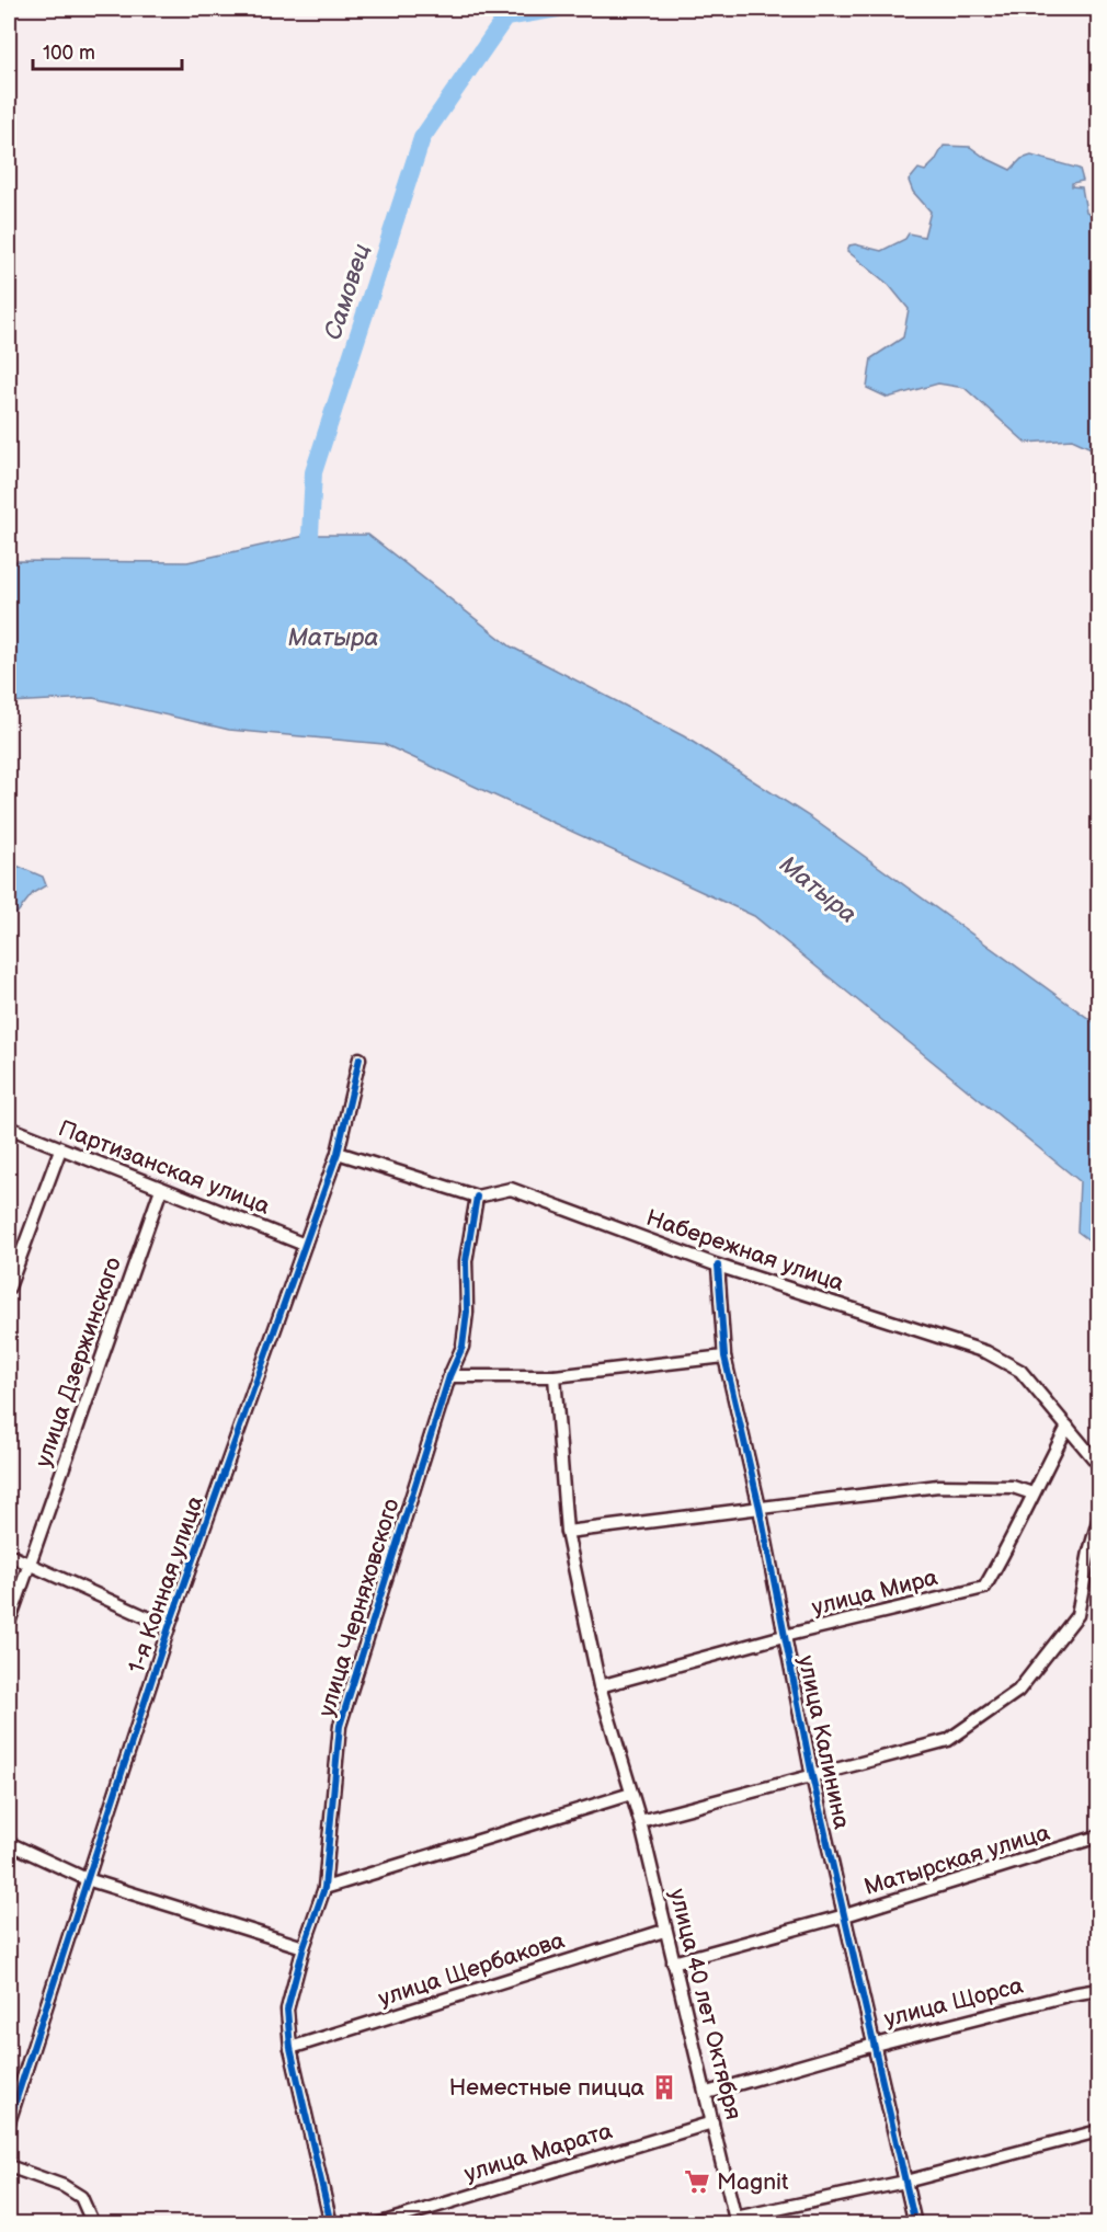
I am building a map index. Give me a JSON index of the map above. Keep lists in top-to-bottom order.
{
  "streets": {
    "street": [
      "Партизанская улица",
      "Набережная улица",
      "улица Дзержинского",
      "1-я Конная улица",
      "улица Мира",
      "улица Черняховского",
      "улица Калинина",
      "Матырская улица",
      "улица Щербакова",
      "улица Щорса",
      "улица 40 лет Октября",
      "улица Марата"
    ]
  },
  "crossings": [
    ["Партизанская улица", "улица Дзержинского"],
    ["Партизанская улица", "1-я Конная улица"],
    ["Набережная улица", "улица Мира"],
    ["Набережная улица", "улица Черняховского"],
    ["Набережная улица", "улица Калинина"],
    ["улица Мира", "улица Калинина"],
    ["улица Мира", "улица 40 лет Октября"],
    ["улица Черняховского", "улица Щербакова"],
    ["улица Калинина", "Матырская улица"],
    ["улица Калинина", "улица Щорса"],
    ["Матырская улица", "улица 40 лет Октября"],
    ["улица Щербакова", "улица 40 лет Октября"],
    ["улица Щорса", "улица 40 лет Октября"],
    ["улица 40 лет Октября", "улица Марата"]
  ],
  "water": ["Самовец", "Матыра"],
  "places": {
    "building": ["Неместные пицца"],
    "supermarket": ["Magnit"]
  },
  "scale_bar": "100 m"
}
